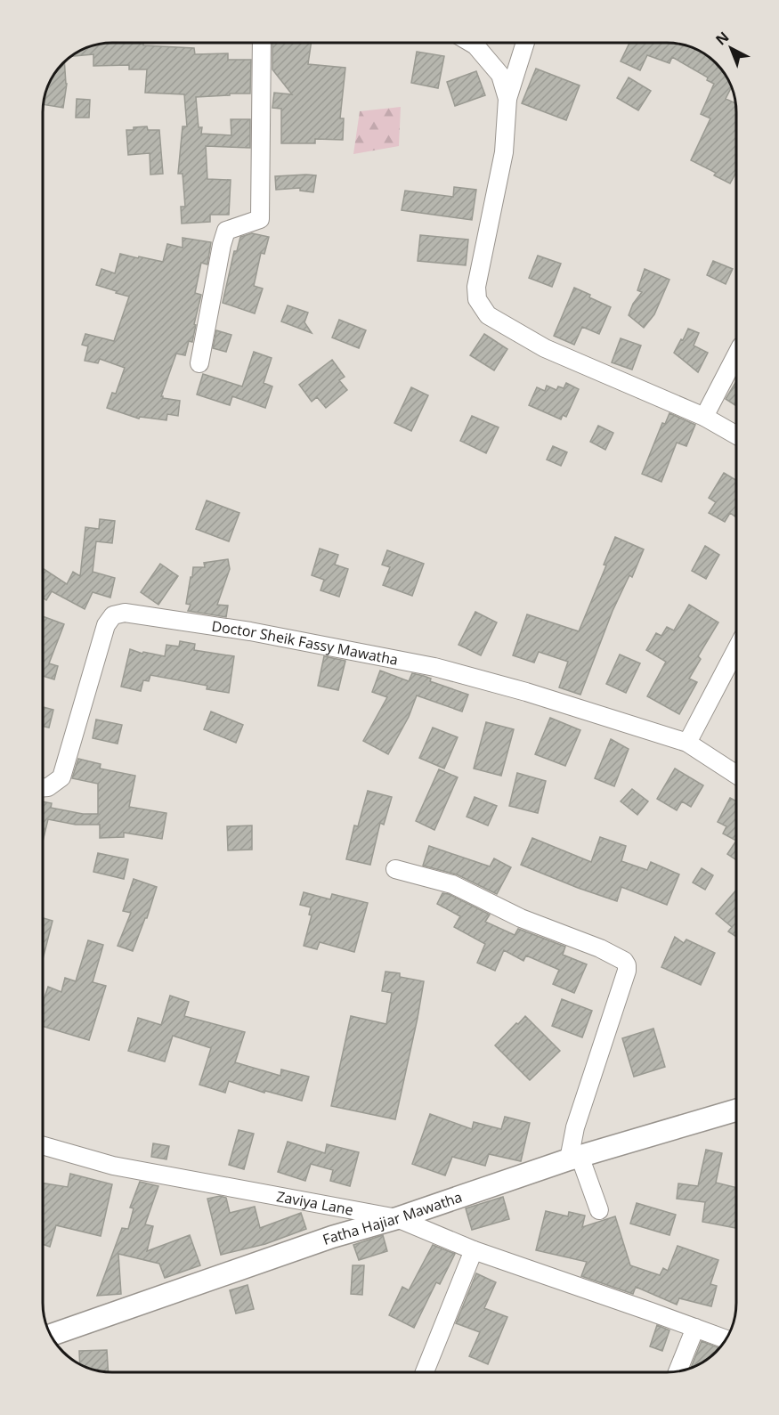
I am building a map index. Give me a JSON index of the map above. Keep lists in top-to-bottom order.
{
  "streets": {
    "street": ["Doctor Sheik Fassy Mawatha", "Zaviya Lane", "Fatha Hajiar Mawatha"]
  },
  "crossings": [
    ["Zaviya Lane", "Fatha Hajiar Mawatha"]
  ],
  "north": "top left"
}
